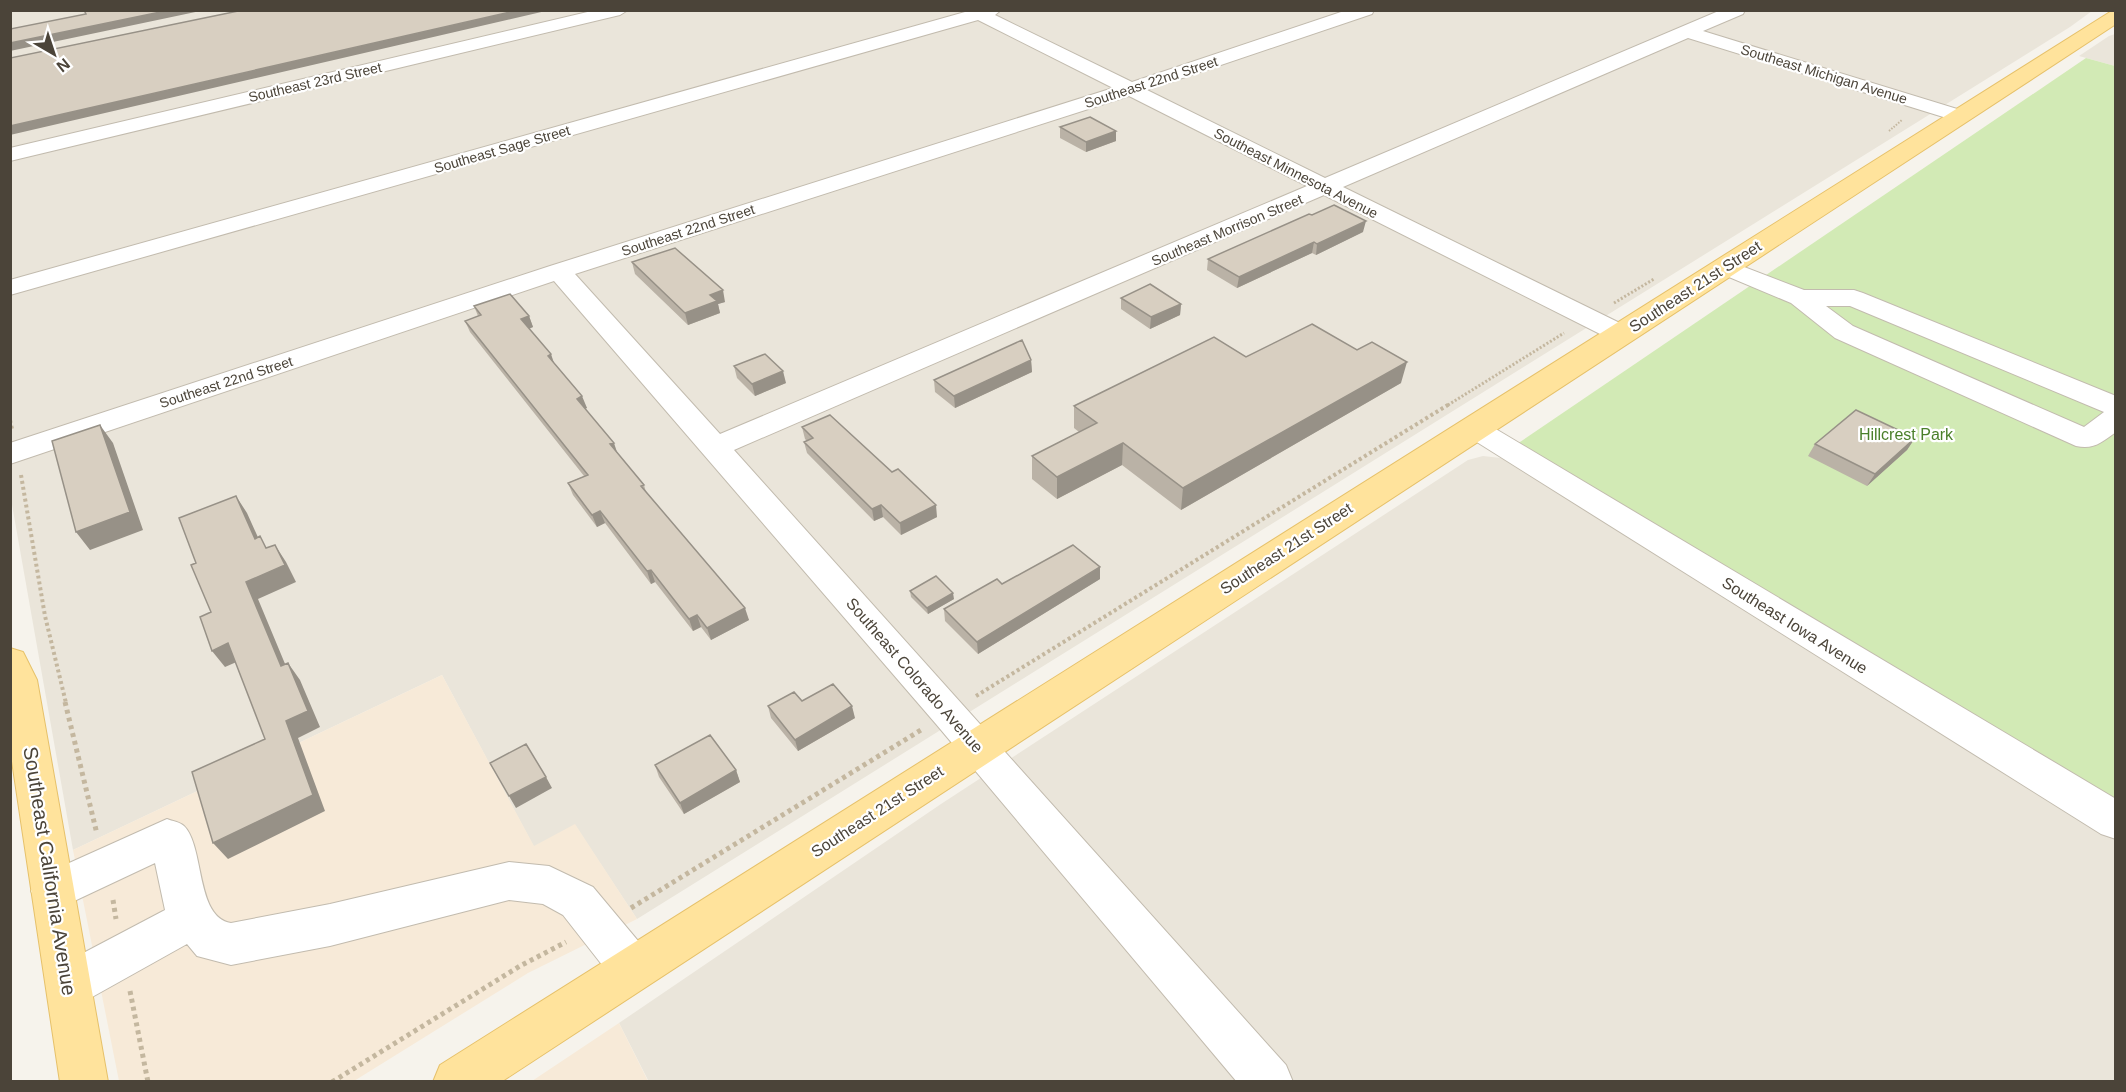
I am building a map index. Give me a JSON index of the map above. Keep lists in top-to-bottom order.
{
  "streets": {
    "main road": ["Southeast 21st Street", "Southeast California Avenue"],
    "street": [
      "Southeast Michigan Avenue",
      "Southeast 23rd Street",
      "Southeast 22nd Street",
      "Southeast Sage Street",
      "Southeast Minnesota Avenue",
      "Southeast Morrison Street",
      "Southeast Iowa Avenue",
      "Southeast Colorado Avenue"
    ]
  },
  "crossings": [
    ["Southeast Michigan Avenue", "Southeast Morrison Street"],
    ["Southeast Michigan Avenue", "Southeast 21st Street"],
    ["Southeast 22nd Street", "Southeast Minnesota Avenue"],
    ["Southeast 22nd Street", "Southeast Colorado Avenue"],
    ["Southeast Sage Street", "Southeast Minnesota Avenue"],
    ["Southeast Minnesota Avenue", "Southeast Morrison Street"],
    ["Southeast Minnesota Avenue", "Southeast 21st Street"],
    ["Southeast Morrison Street", "Southeast Colorado Avenue"],
    ["Southeast 21st Street", "Southeast Iowa Avenue"],
    ["Southeast 21st Street", "Southeast Colorado Avenue"]
  ],
  "parks": ["Hillcrest Park"],
  "north": "bottom right"
}
